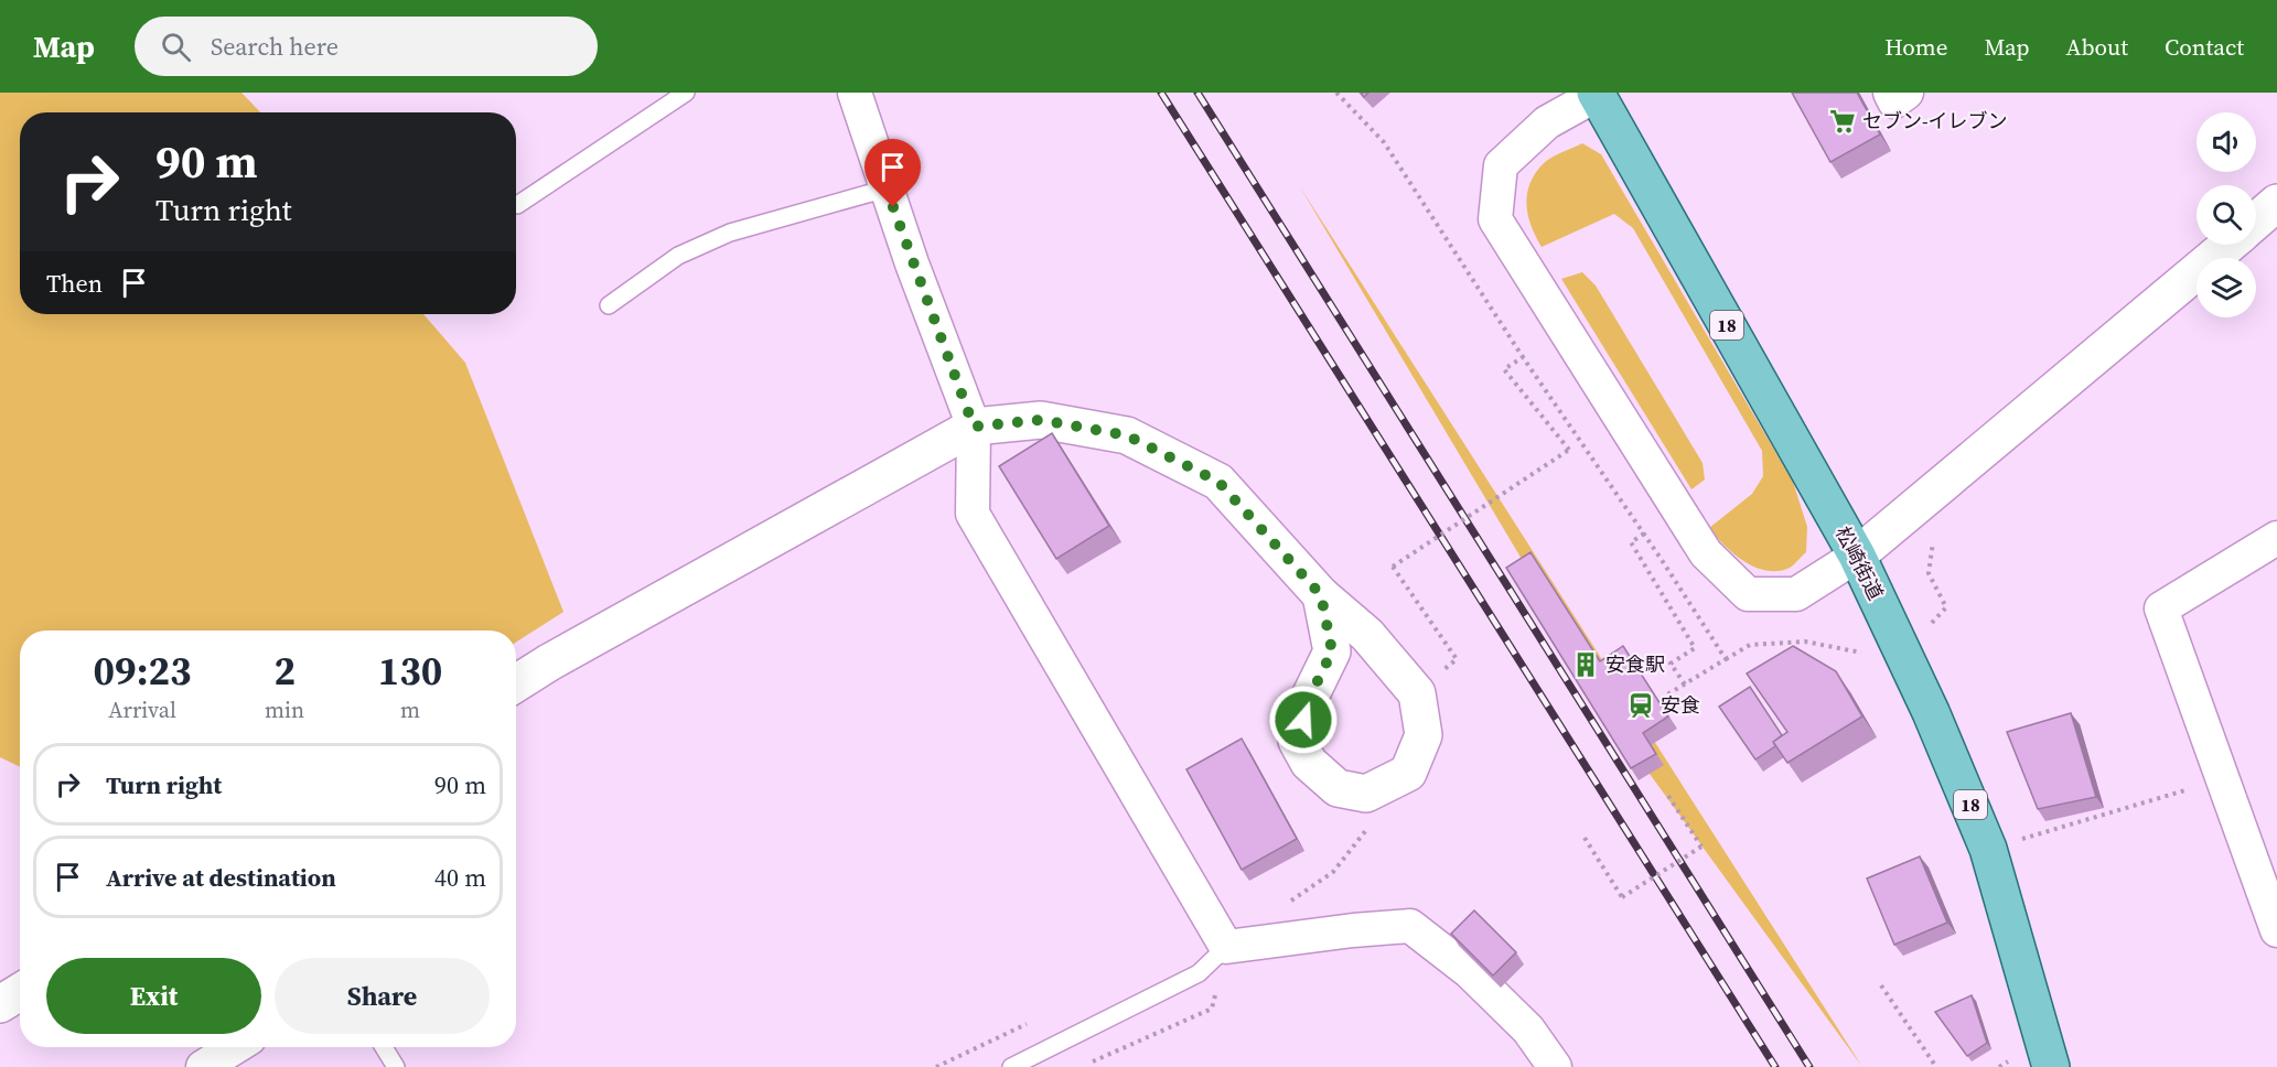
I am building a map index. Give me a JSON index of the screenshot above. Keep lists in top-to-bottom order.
{
  "streets": {
    "main road": ["18", "松崎街道"]
  },
  "places": {
    "supermarket": ["セブン-イレブン"],
    "building": ["安食駅"],
    "station": ["安食"]
  },
  "page": {
    "header": "Map",
    "search": "Search here",
    "nav": [
      "Home",
      "Map",
      "About",
      "Contact"
    ],
    "turn": ["90 m", "Turn right"],
    "then": "Then",
    "eta": [
      "09:23",
      "Arrival",
      "2",
      "min",
      "130",
      "m"
    ],
    "list": [
      {
        "name": "Turn right",
        "value": "90 m"
      },
      {
        "name": "Arrive at destination",
        "value": "40 m"
      }
    ],
    "buttons": ["Exit", "Share"]
  }
}
